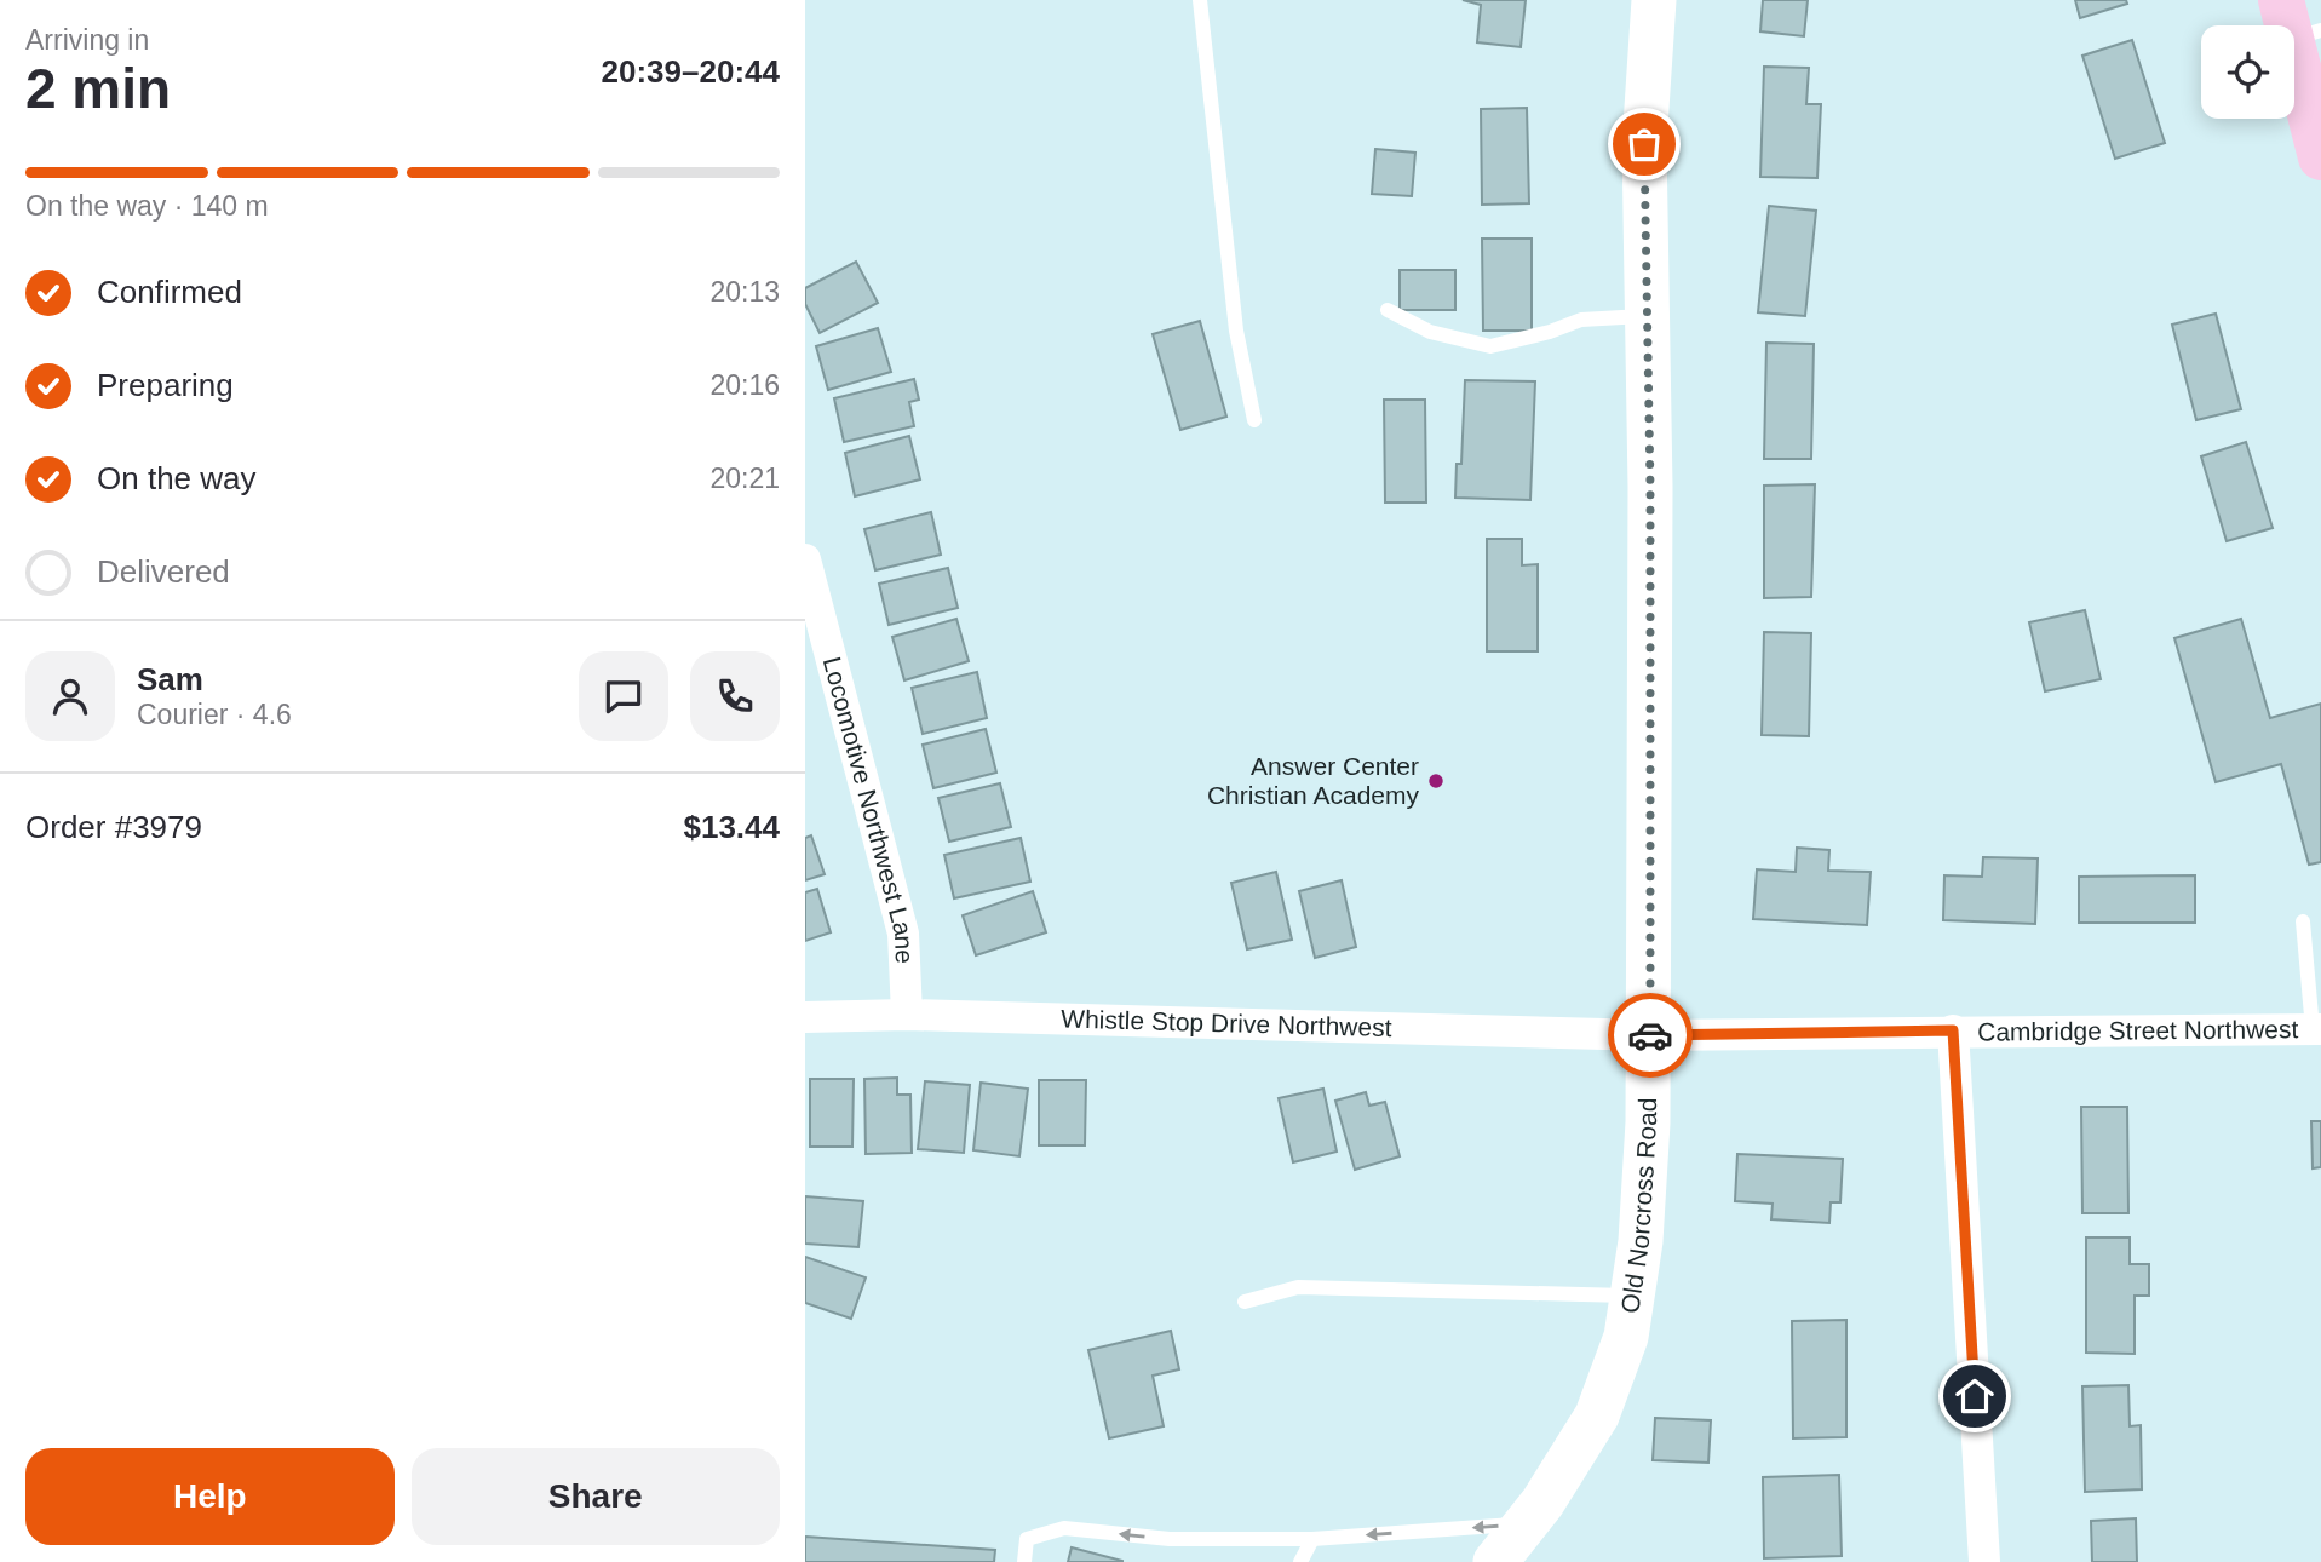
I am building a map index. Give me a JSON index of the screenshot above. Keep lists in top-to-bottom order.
{
  "streets": {
    "street": [
      "Locomotive Northwest Lane",
      "Whistle Stop Drive Northwest",
      "Cambridge Street Northwest",
      "Old Norcross Road"
    ]
  },
  "crossings": [
    ["Locomotive Northwest Lane", "Whistle Stop Drive Northwest"],
    ["Whistle Stop Drive Northwest", "Cambridge Street Northwest"],
    ["Whistle Stop Drive Northwest", "Old Norcross Road"],
    ["Cambridge Street Northwest", "Old Norcross Road"]
  ],
  "places": ["Answer Center Christian Academy"],
  "page": {
    "heading": ["2 min", "Arriving in", "20:39–20:44"],
    "panel": [
      "Sam",
      "Courier · 4.6",
      "Order #3979",
      "$13.44"
    ],
    "bar": "On the way · 140 m",
    "list": [
      ["Confirmed", "20:13"],
      ["Preparing", "20:16"],
      ["On the way", "20:21"],
      "Delivered"
    ],
    "buttons": ["Help", "Share"]
  }
}
